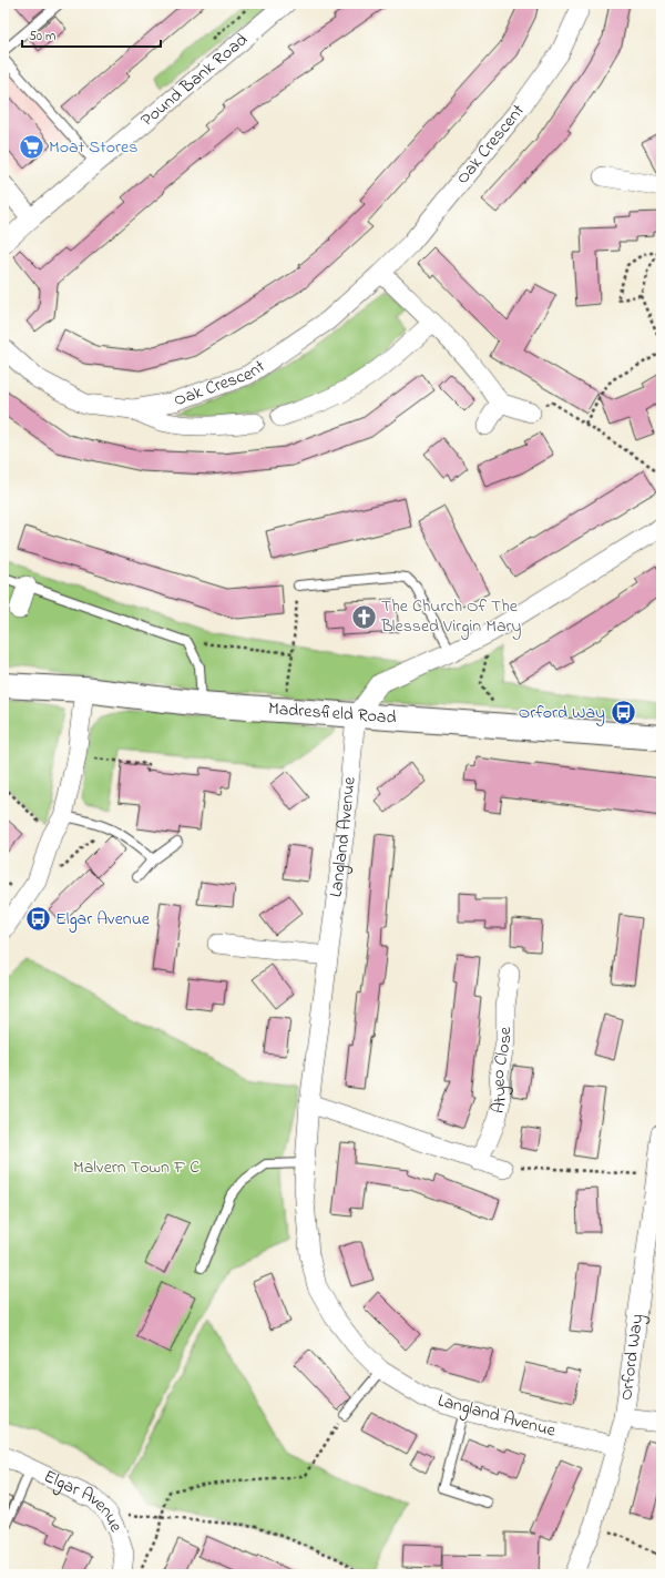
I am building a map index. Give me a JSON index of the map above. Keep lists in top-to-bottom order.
{
  "streets": {
    "street": [
      "Pound Bank Road",
      "Oak Crescent",
      "Madresfield Road",
      "Langland Avenue",
      "Atyeo Close",
      "Orford Way",
      "Elgar Avenue"
    ]
  },
  "crossings": [
    ["Madresfield Road", "Langland Avenue"],
    ["Langland Avenue", "Orford Way"]
  ],
  "parks": ["Malvern Town F C"],
  "places": {
    "supermarket": ["Moat Stores"],
    "church": ["The Church Of The Blessed Virgin Mary"],
    "bus stop": ["Orford Way", "Elgar Avenue"]
  },
  "scale_bar": "50 m"
}
